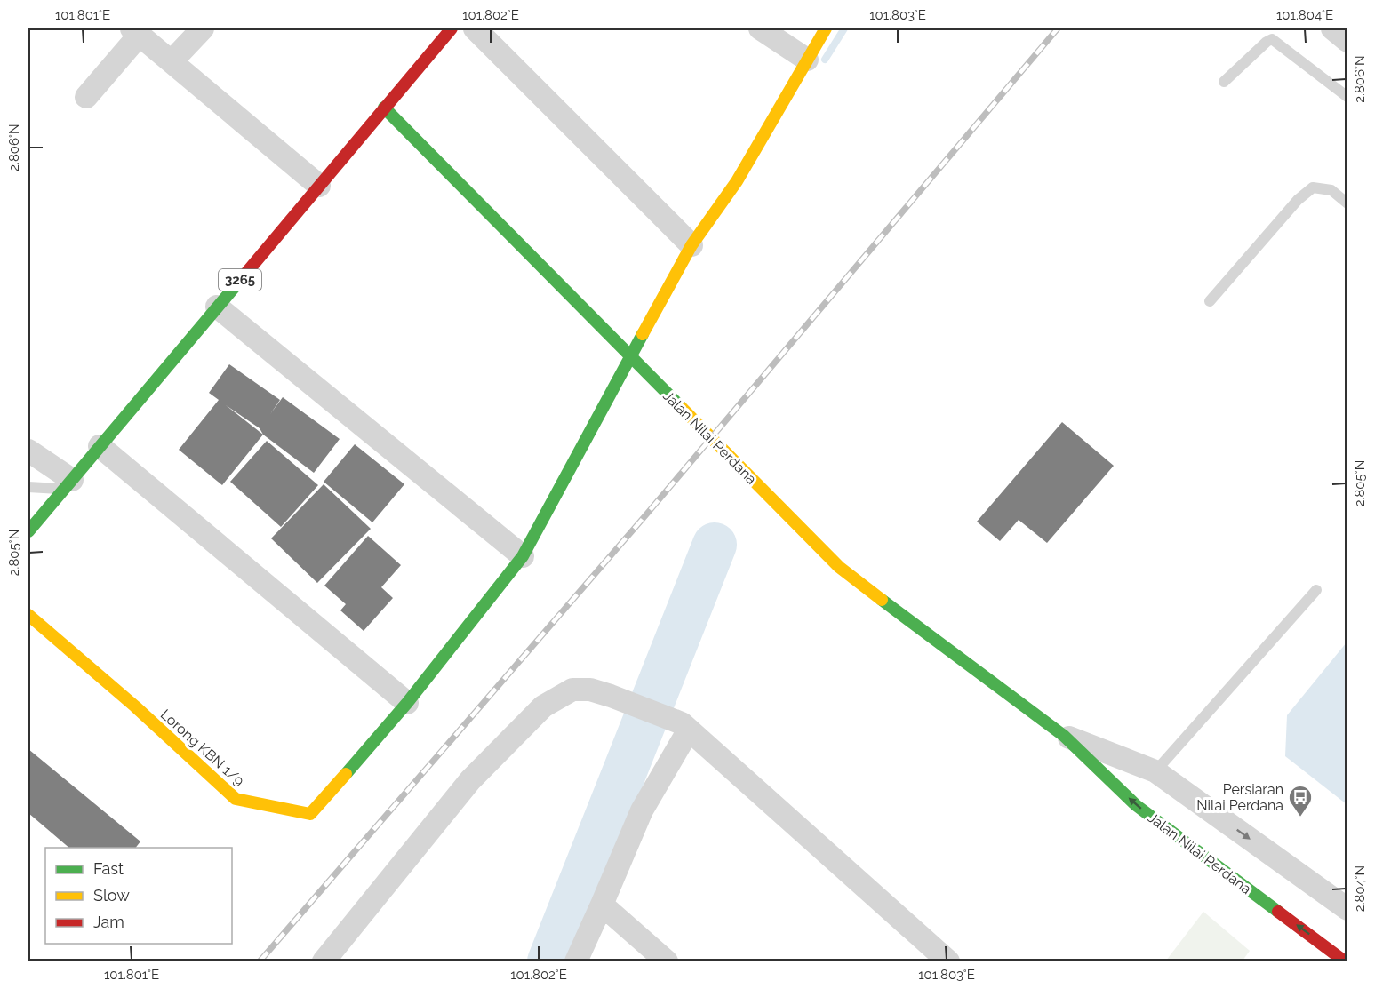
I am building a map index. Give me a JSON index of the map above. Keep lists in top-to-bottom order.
{
  "streets": {
    "street": ["3265", "Jalan Nilai Perdana", "Lorong KBN 1/9"]
  },
  "crossings": [
    ["3265", "Jalan Nilai Perdana"]
  ],
  "places": {
    "bus stop": ["Persiaran Nilai Perdana"]
  },
  "legend": ["Fast", "Slow", "Jam"],
  "coordinates": [
    "101.801°E",
    "101.802°E",
    "101.803°E",
    "101.804°E",
    "2.806°N",
    "2.805°N",
    "2.804°N"
  ]
}
